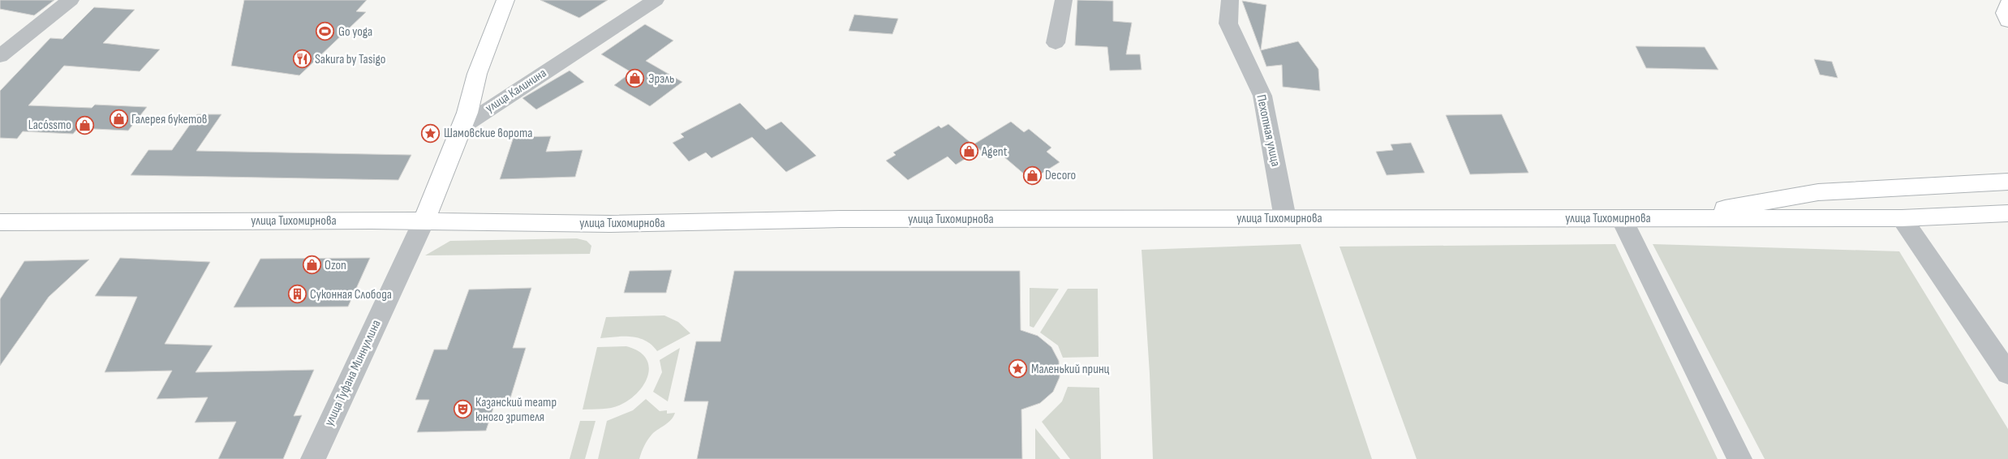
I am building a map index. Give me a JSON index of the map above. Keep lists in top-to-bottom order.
{
  "streets": {
    "main road": ["улица Тихомирнова"],
    "street": ["улица Калинина", "Пехотная улица", "улица Туфана Миннуллина"]
  },
  "crossings": [
    ["Пехотная улица", "улица Тихомирнова"],
    ["улица Тихомирнова", "улица Туфана Миннуллина"]
  ],
  "places": {
    "sports": ["Go yoga"],
    "restaurant": ["Sakura by Tasigo"],
    "shop": [
      "Эрэль",
      "Галерея букетов",
      "Lacóssmo",
      "Agent",
      "Decoro",
      "Ozon"
    ],
    "place": ["Шамовские ворота", "Маленький принц"],
    "building": ["Суконная Слобода"],
    "theatre": ["Казанский театр юного зрителя"]
  }
}
